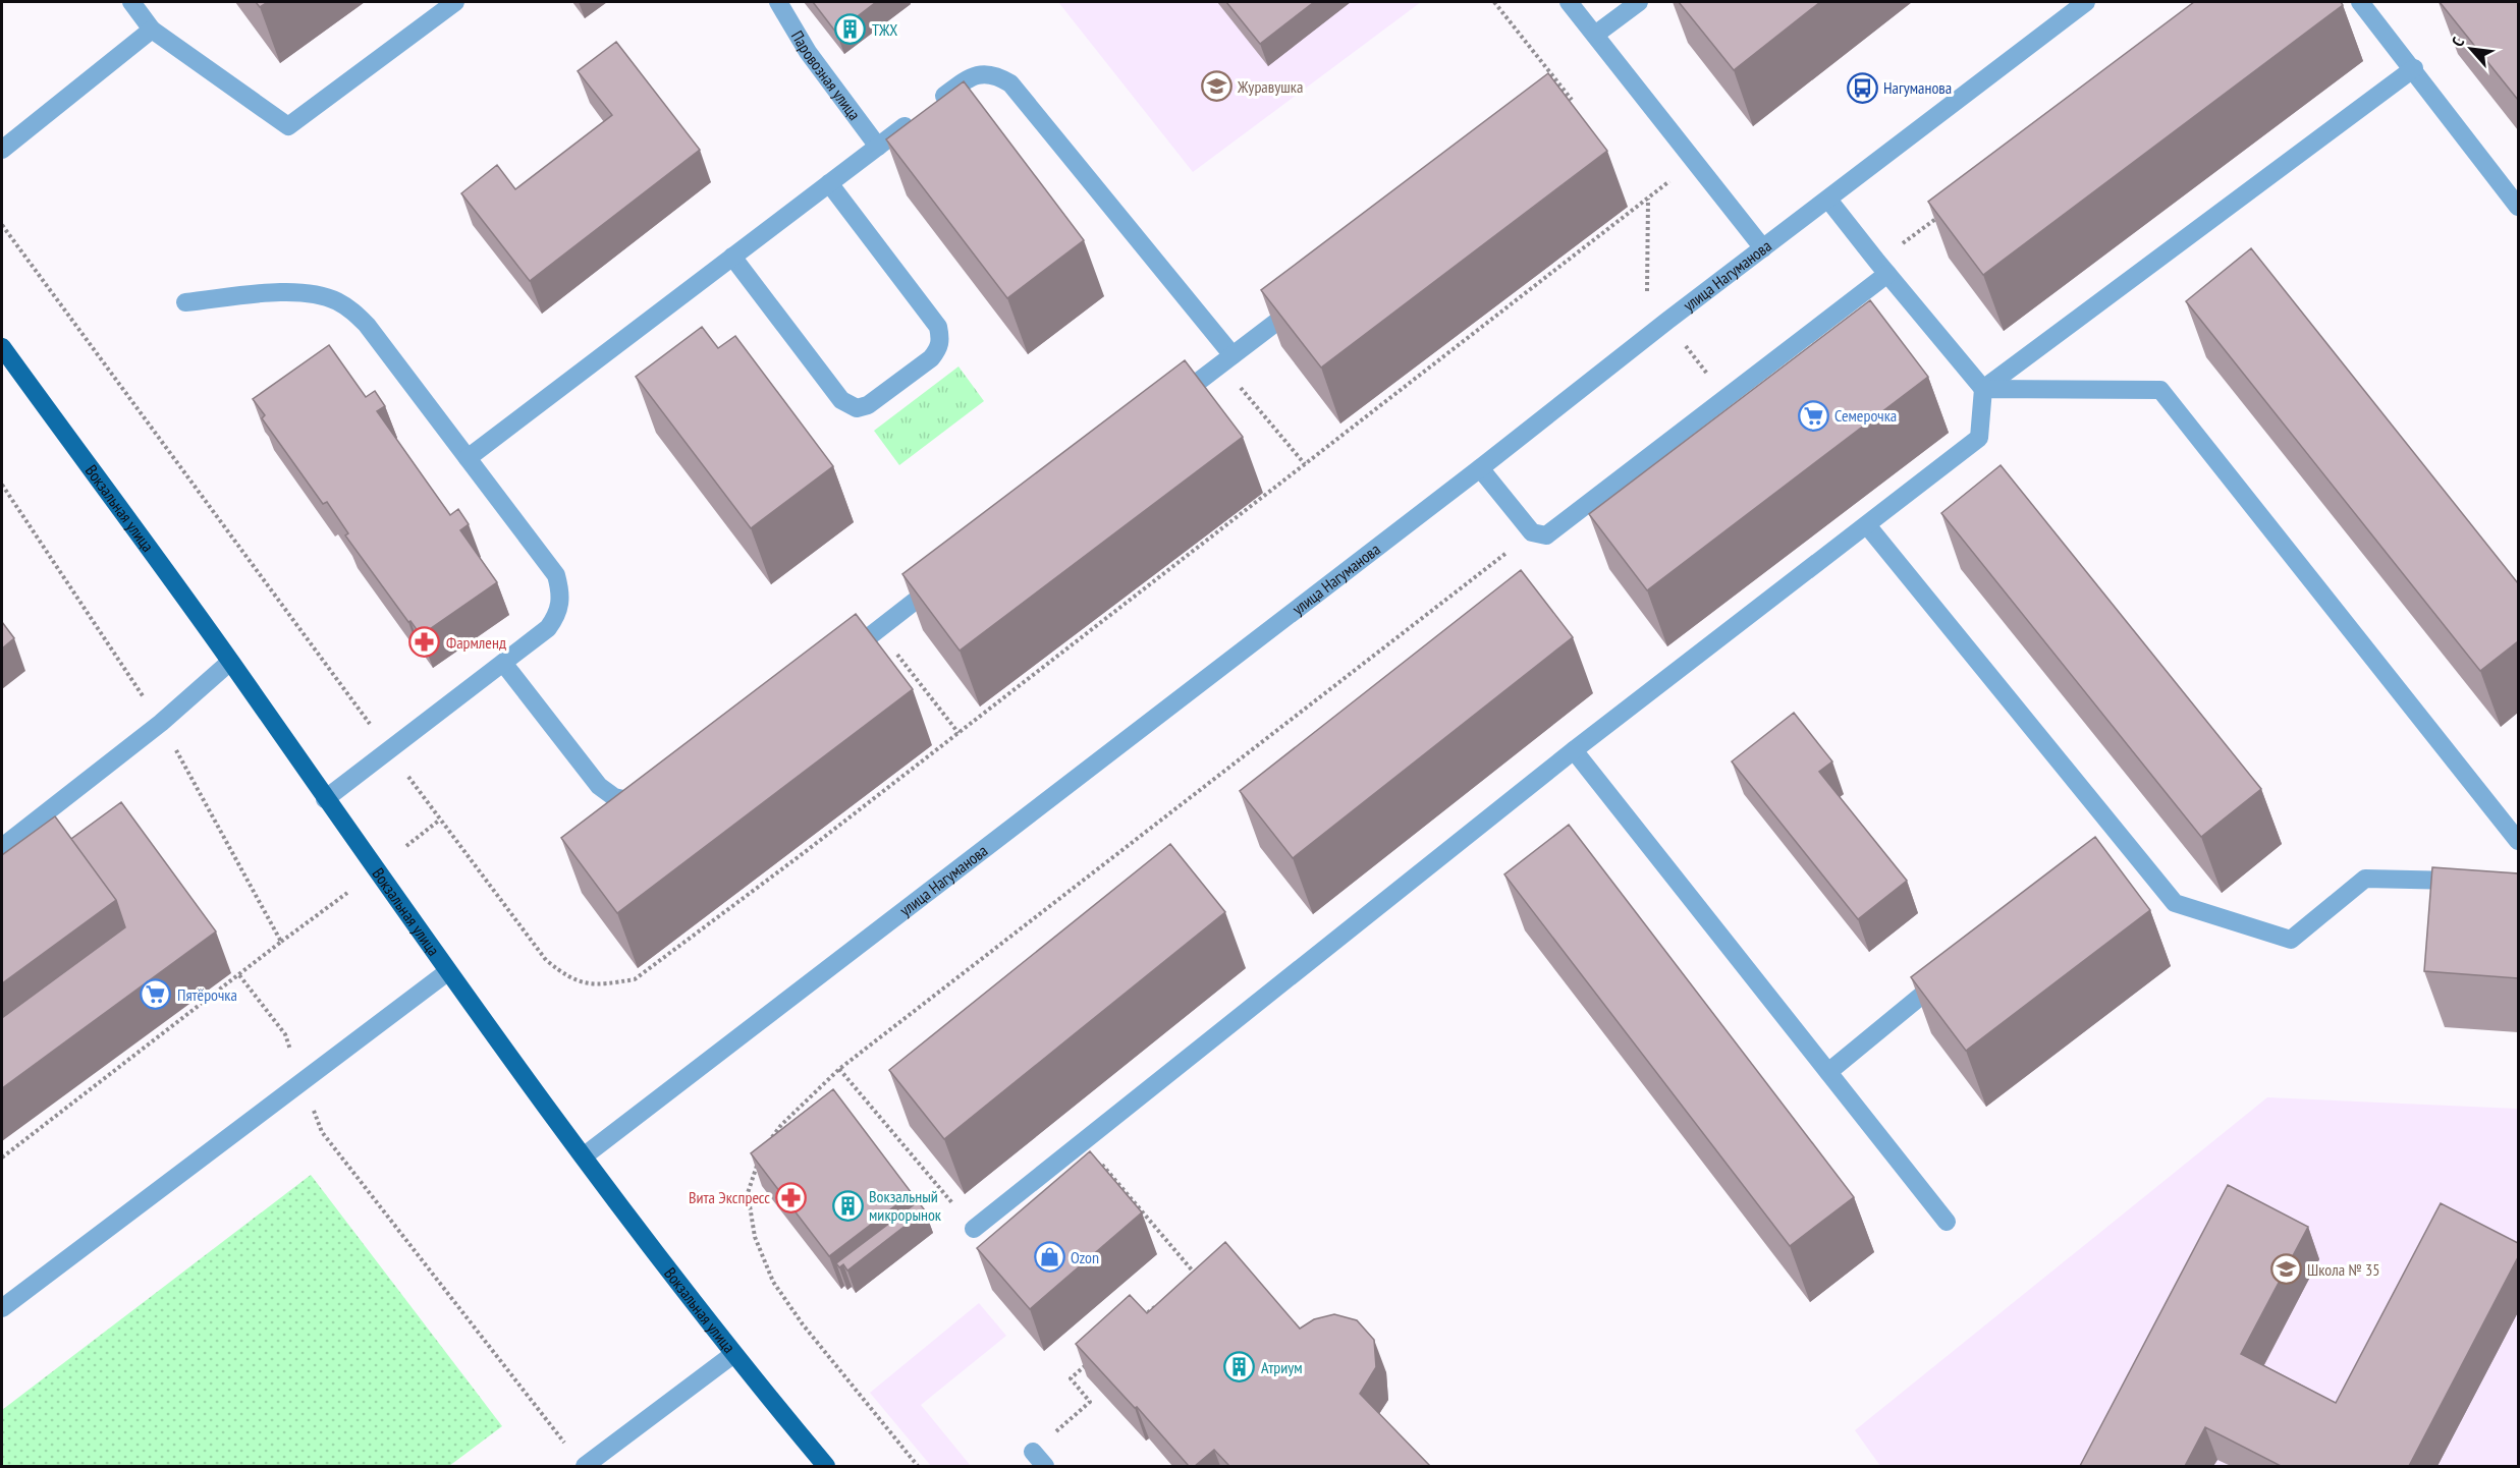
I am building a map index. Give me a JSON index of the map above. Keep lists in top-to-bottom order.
{
  "streets": {
    "main road": ["Вокзальная улица"],
    "street": ["Паровозная улица", "улица Нагуманова"]
  },
  "crossings": [
    ["улица Нагуманова", "Вокзальная улица"]
  ],
  "places": {
    "building": ["ТЖХ", "Вокзальный микрорынок", "Атриум"],
    "school or university": ["Журавушка", "Школа № 35"],
    "bus stop": ["Нагуманова"],
    "supermarket": ["Семерочка", "Пятёрочка"],
    "pharmacy": ["Фармленд", "Вита Экспресс"],
    "shop": ["Ozon"]
  },
  "north": "top left"
}
